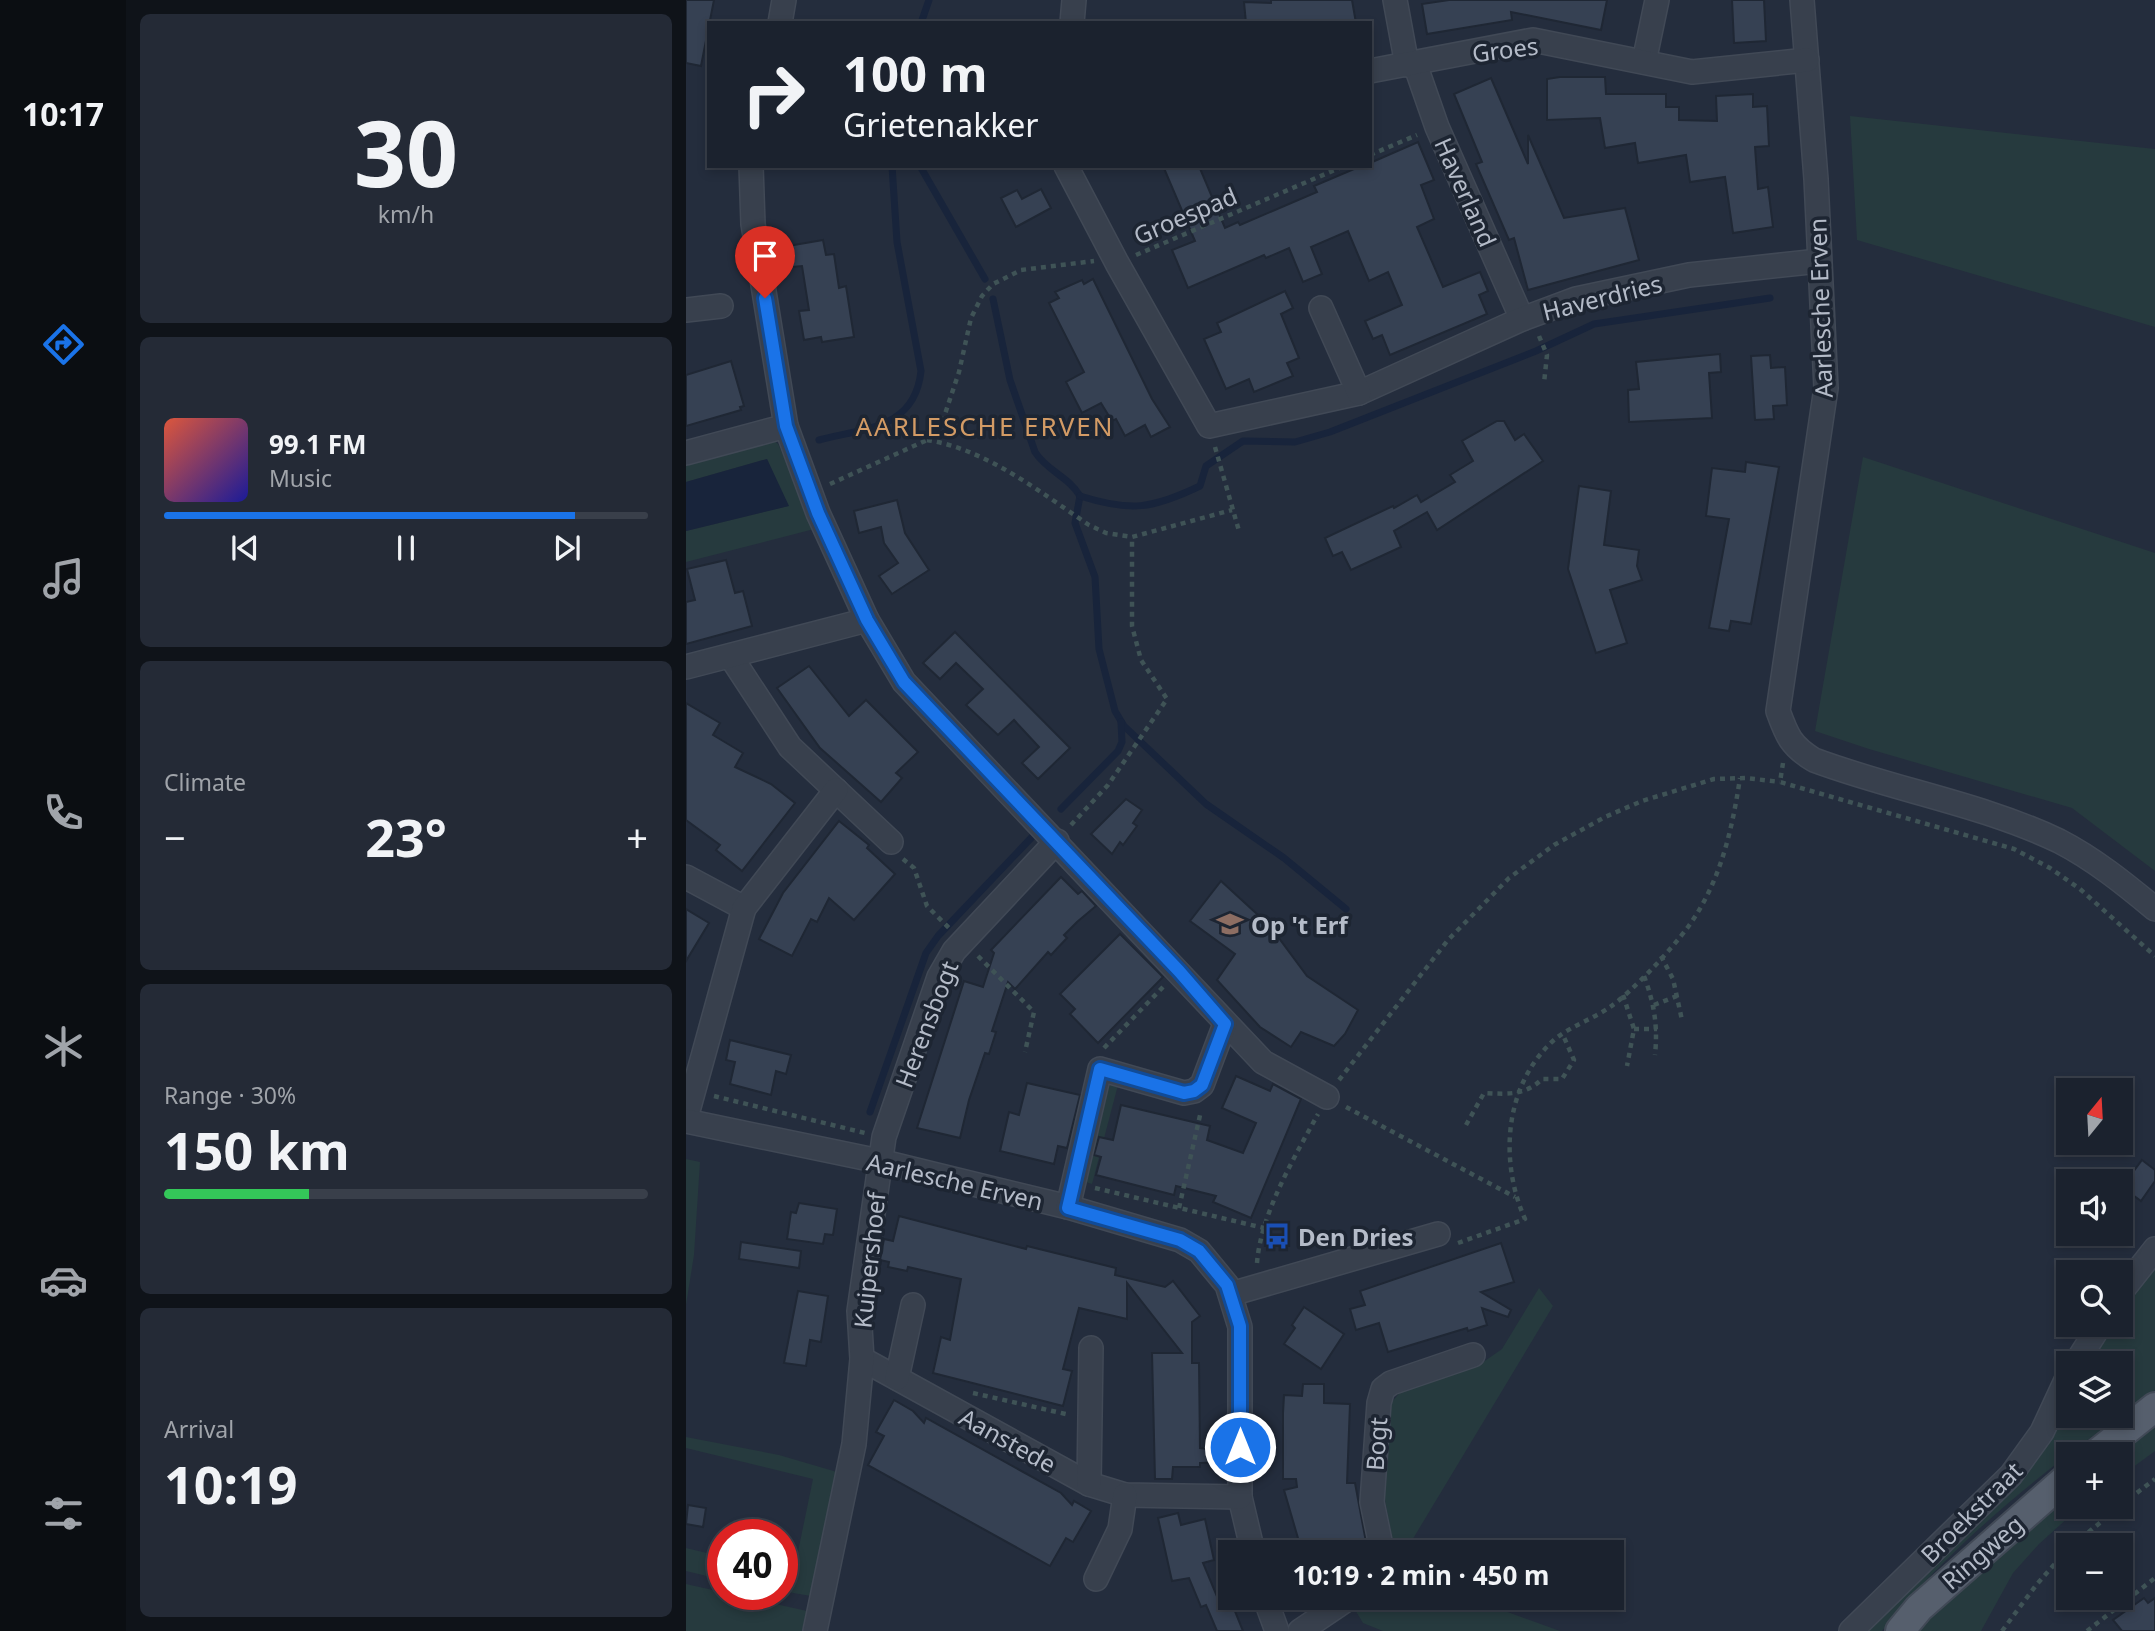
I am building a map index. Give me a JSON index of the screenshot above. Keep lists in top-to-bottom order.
{
  "streets": {
    "main road": ["Ringweg"],
    "street": [
      "Groes",
      "Haverland",
      "Haverdries",
      "Aarlesche Erven",
      "Herensbogt",
      "Kuipershoef",
      "Aanstede",
      "Bogt",
      "Broekstraat"
    ],
    "path": ["Groespad"]
  },
  "crossings": [
    ["Groes", "Haverland"],
    ["Groes", "Aarlesche Erven"],
    ["Haverland", "Haverdries"],
    ["Groespad", "Haverdries"],
    ["Haverdries", "Aarlesche Erven"],
    ["Aarlesche Erven", "Herensbogt"],
    ["Aarlesche Erven", "Kuipershoef"],
    ["Aarlesche Erven", "Aanstede"],
    ["Herensbogt", "Kuipershoef"],
    ["Kuipershoef", "Aanstede"]
  ],
  "districts": ["AARLESCHE ERVEN"],
  "places": {
    "school or university": ["Op 't Erf"],
    "bus stop": ["Den Dries"]
  },
  "north": "top",
  "page": {
    "tabs": "10:17",
    "tile": [
      ["30", "km/h"],
      "Climate",
      ["Range · 30%", "150 km"],
      ["Arrival", "10:19"]
    ],
    "turn": ["100 m", "Grietenakker"],
    "song": ["99.1 FM", "Music"],
    "heat": ["−", "23°", "+"],
    "map_buttons": ["+", "−"],
    "limit": "40",
    "trip": "10:19 · 2 min · 450 m"
  }
}
